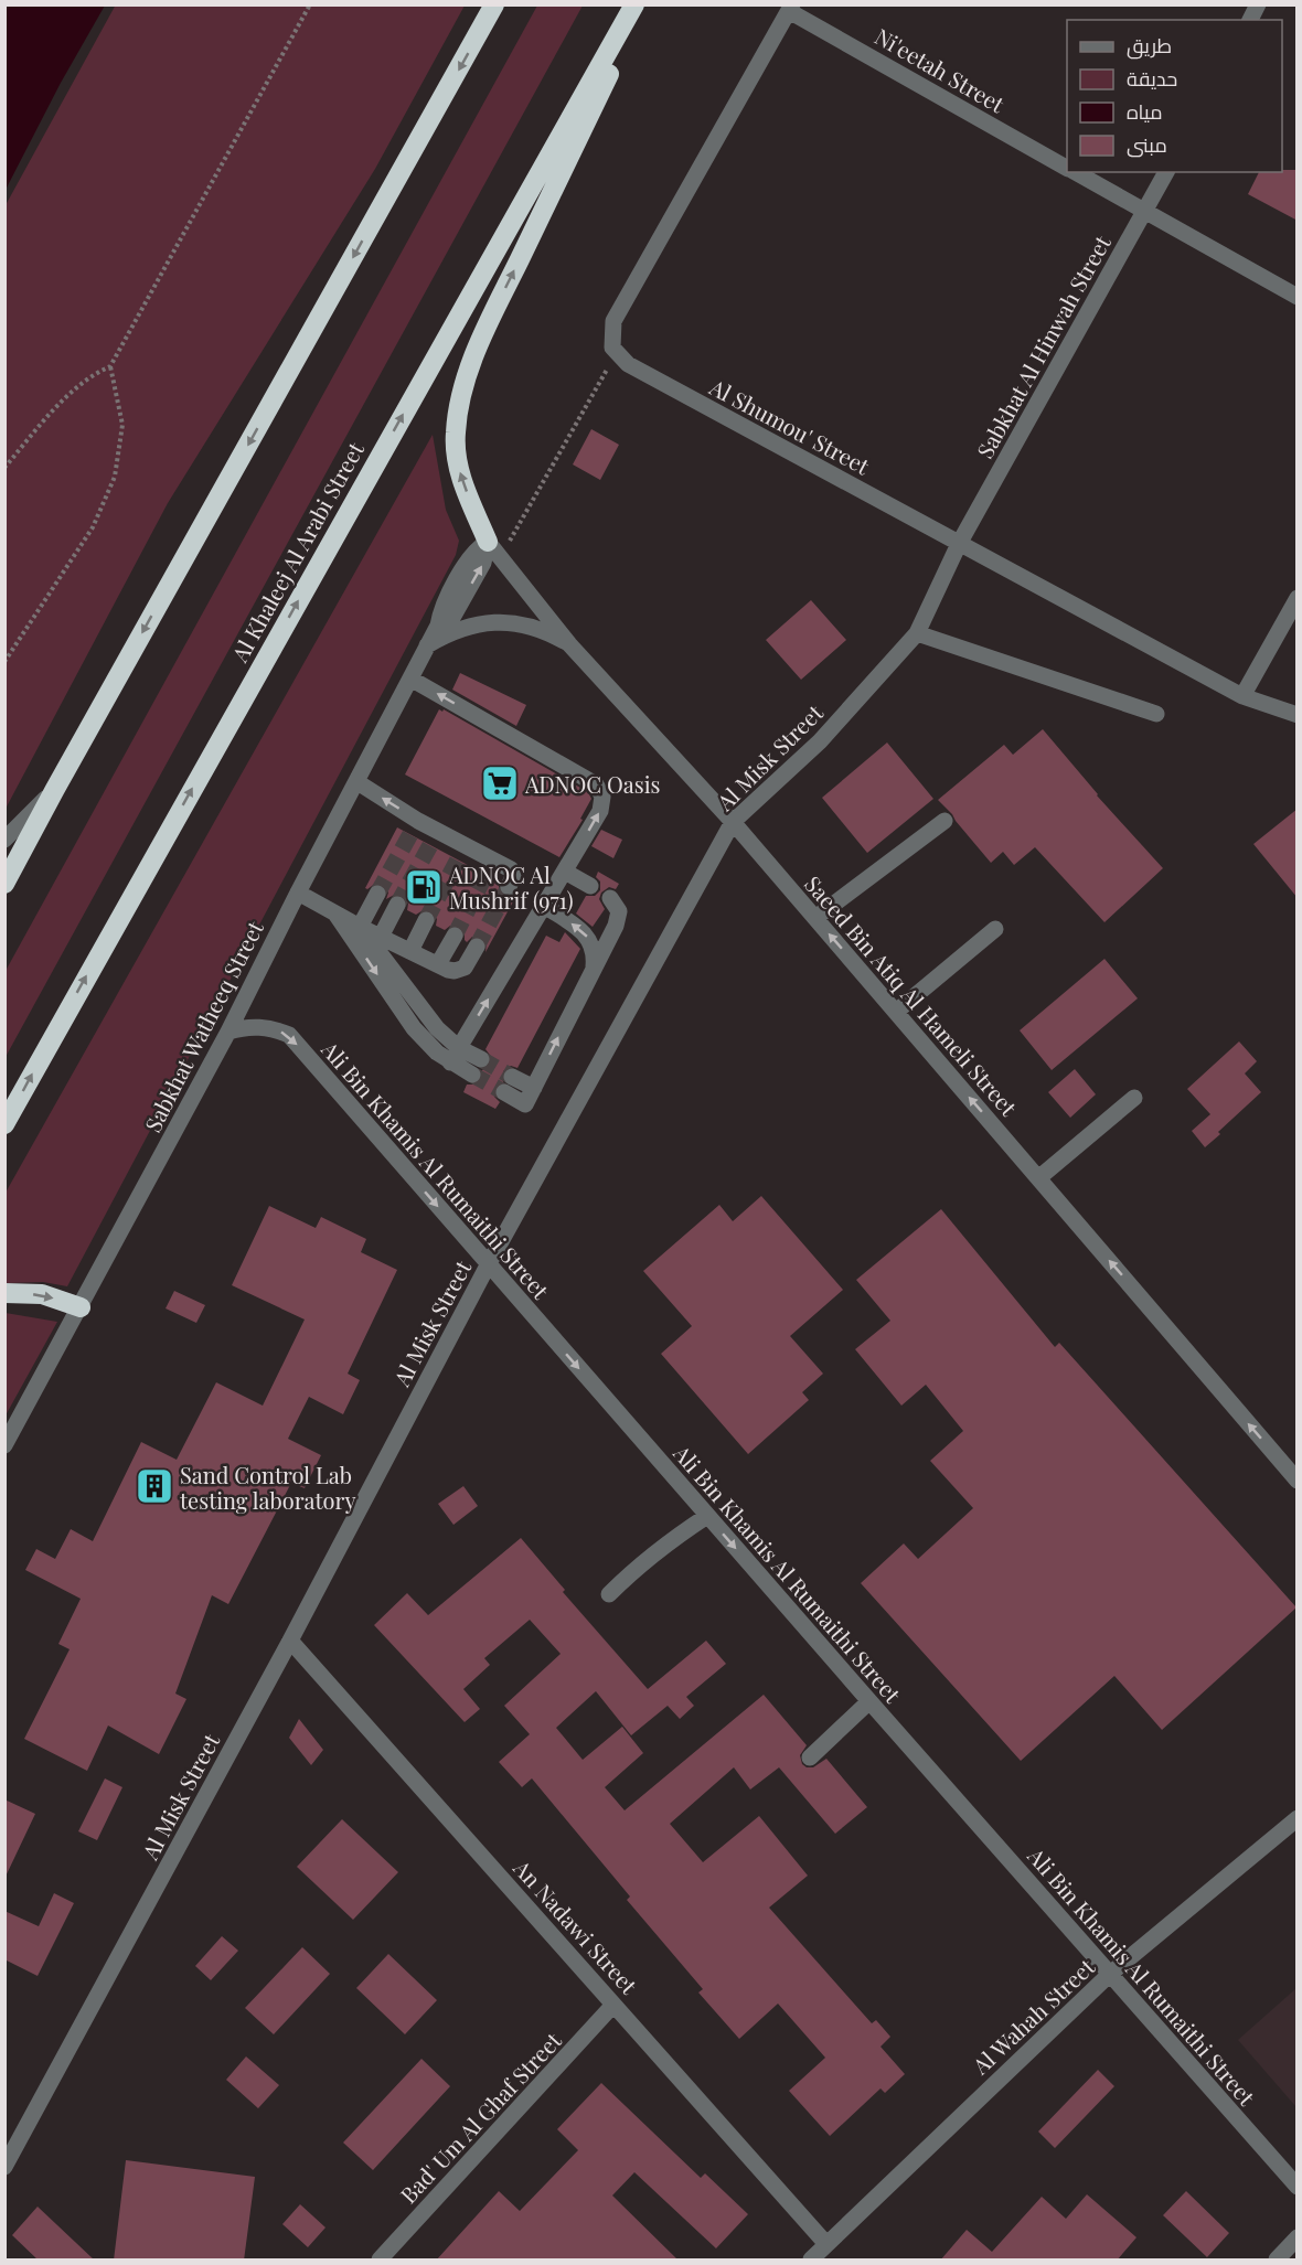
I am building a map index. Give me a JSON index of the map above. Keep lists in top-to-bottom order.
{
  "streets": {
    "highway": ["Al Khaleej Al Arabi Street"],
    "street": [
      "Ni'eetah Street",
      "Sabkhat Al Hinwah Street",
      "Al Shumou' Street",
      "Al Misk Street",
      "Saeed Bin Atiq Al Hameli Street",
      "Sabkhat Watheeq Street",
      "Ali Bin Khamis Al Rumaithi Street",
      "An Nadawi Street",
      "Al Wahah Street",
      "Bad' Um Al Ghaf Street"
    ]
  },
  "crossings": [
    ["Ni'eetah Street", "Sabkhat Al Hinwah Street"],
    ["Sabkhat Al Hinwah Street", "Al Shumou' Street"],
    ["Sabkhat Al Hinwah Street", "Al Misk Street"],
    ["Al Shumou' Street", "Al Misk Street"],
    ["Al Misk Street", "Saeed Bin Atiq Al Hameli Street"],
    ["Al Misk Street", "Ali Bin Khamis Al Rumaithi Street"],
    ["Al Misk Street", "An Nadawi Street"],
    ["Saeed Bin Atiq Al Hameli Street", "Sabkhat Watheeq Street"],
    ["Sabkhat Watheeq Street", "Ali Bin Khamis Al Rumaithi Street"],
    ["Ali Bin Khamis Al Rumaithi Street", "Al Wahah Street"],
    ["An Nadawi Street", "Al Wahah Street"],
    ["An Nadawi Street", "Bad' Um Al Ghaf Street"]
  ],
  "one_way": ["Saeed Bin Atiq Al Hameli Street"],
  "places": {
    "supermarket": ["ADNOC Oasis"],
    "fuel station": ["ADNOC Al Mushrif (971)"],
    "building": ["Sand Control Lab testing laboratory"]
  },
  "legend": [
    "طريق",
    "حديقة",
    "مياه",
    "مبنى"
  ]
}
